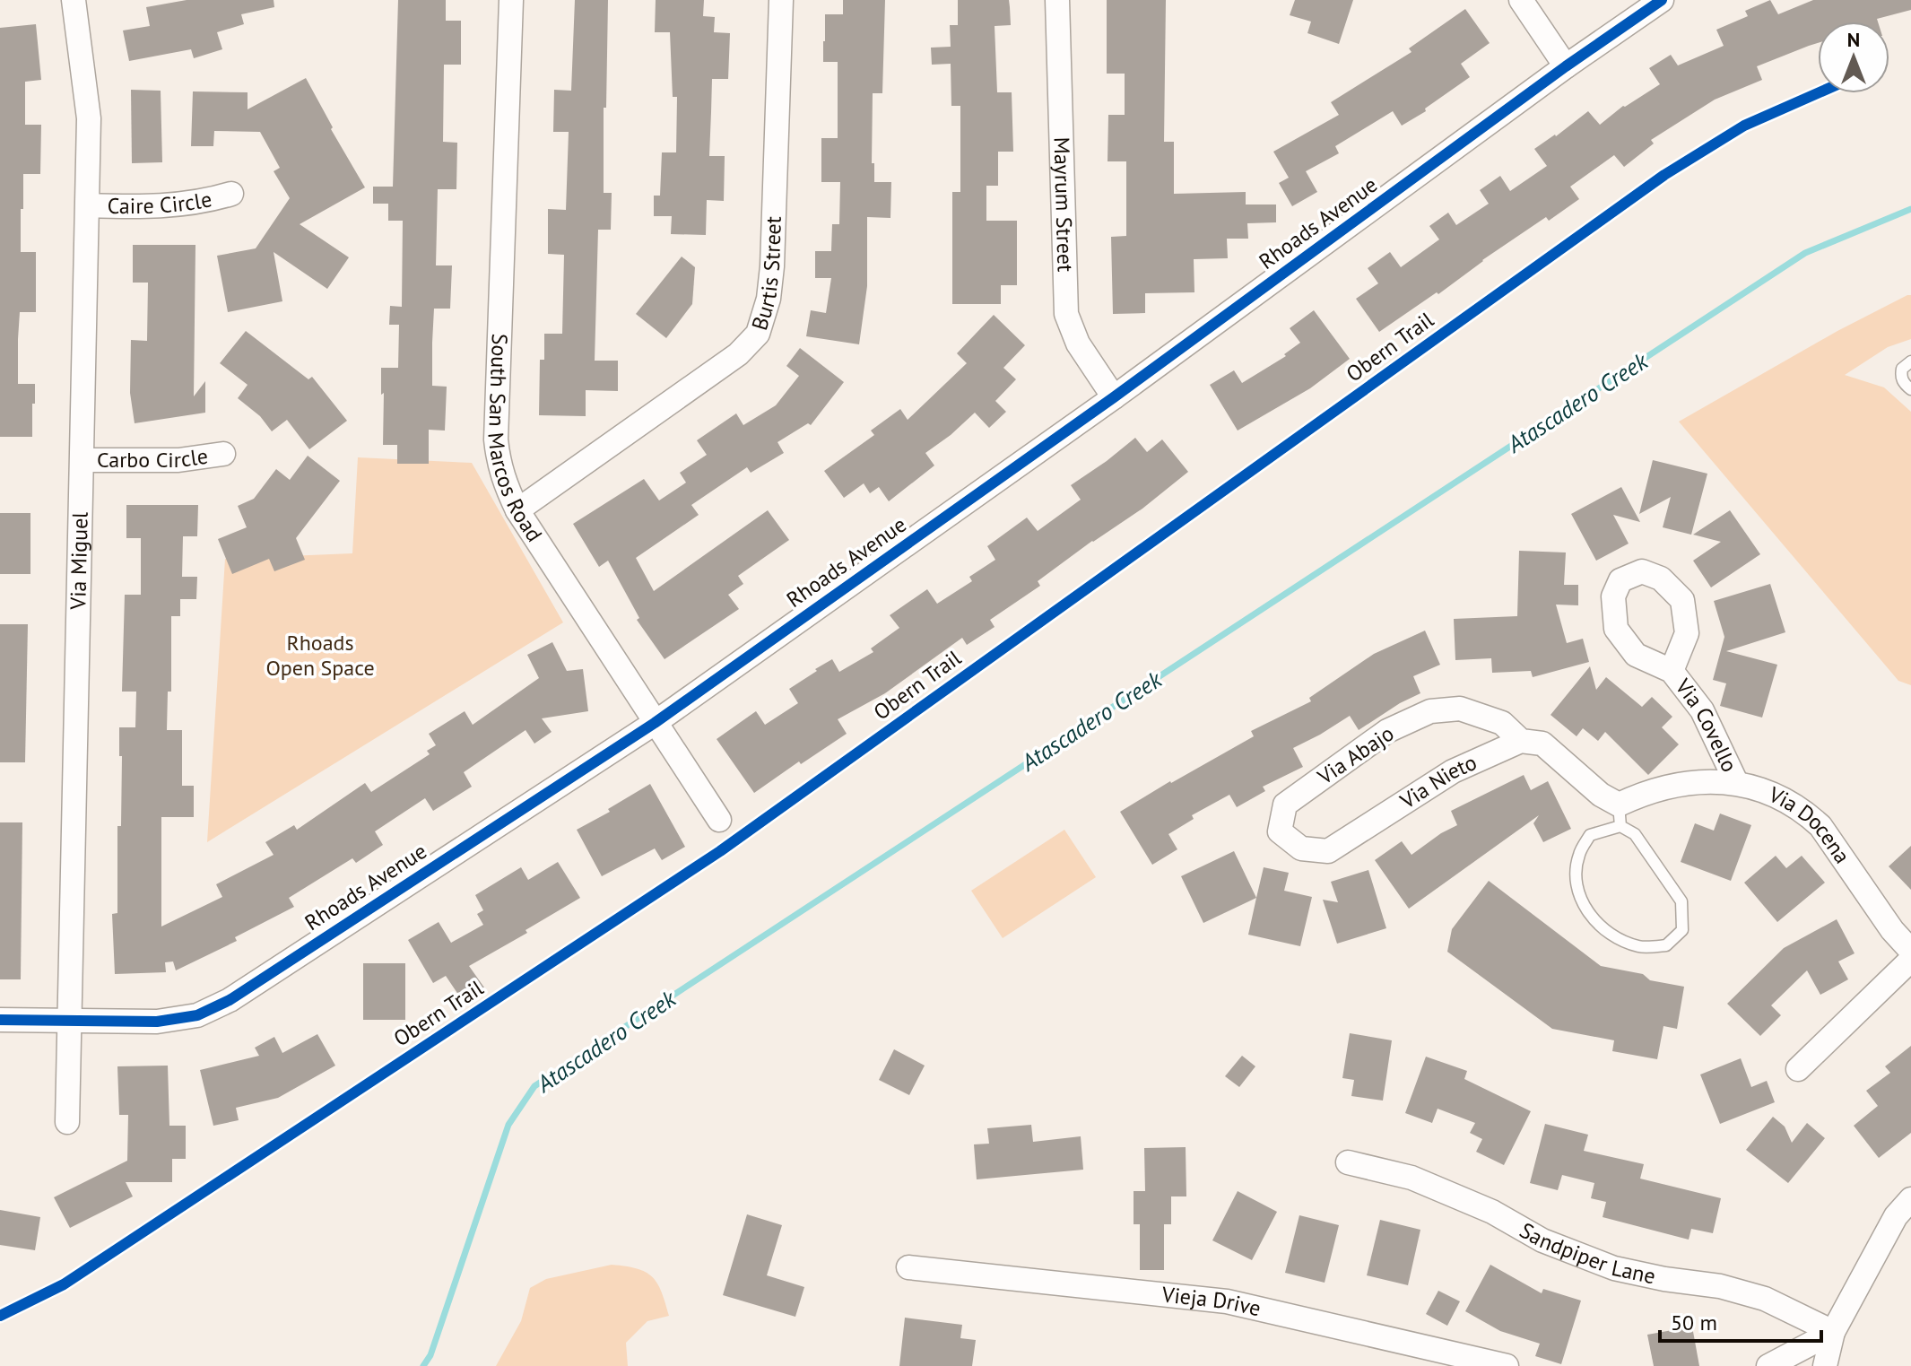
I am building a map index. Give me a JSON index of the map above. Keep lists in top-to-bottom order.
{
  "streets": {
    "street": [
      "Caire Circle",
      "Mayrum Street",
      "Rhoads Avenue",
      "Burtis Street",
      "South San Marcos Road",
      "Carbo Circle",
      "Via Miguel",
      "Via Covello",
      "Via Abajo",
      "Via Nieto",
      "Via Docena",
      "Sandpiper Lane",
      "Vieja Drive"
    ],
    "cycle path": ["Obern Trail"]
  },
  "crossings": [
    ["Caire Circle", "Via Miguel"],
    ["Mayrum Street", "Rhoads Avenue"],
    ["Rhoads Avenue", "South San Marcos Road"],
    ["Rhoads Avenue", "Via Miguel"],
    ["Burtis Street", "South San Marcos Road"],
    ["Carbo Circle", "Via Miguel"],
    ["Via Covello", "Via Docena"],
    ["Via Abajo", "Via Nieto"]
  ],
  "water": ["Atascadero Creek"],
  "parks": ["Rhoads Open Space"],
  "scale_bar": "50 m",
  "north": "top"
}
